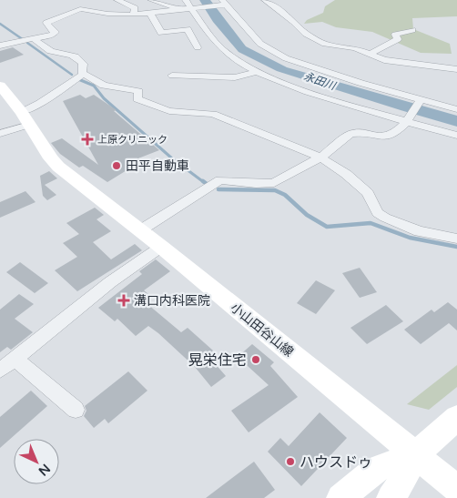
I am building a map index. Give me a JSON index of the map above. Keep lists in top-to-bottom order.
{
  "streets": {
    "main road": ["小山田谷山線"]
  },
  "water": ["永田川"],
  "places": {
    "health": ["上原クリニック", "溝口内科医院"],
    "other": ["田平自動車", "晃栄住宅", "ハウスドゥ"]
  },
  "north": "bottom right"
}
